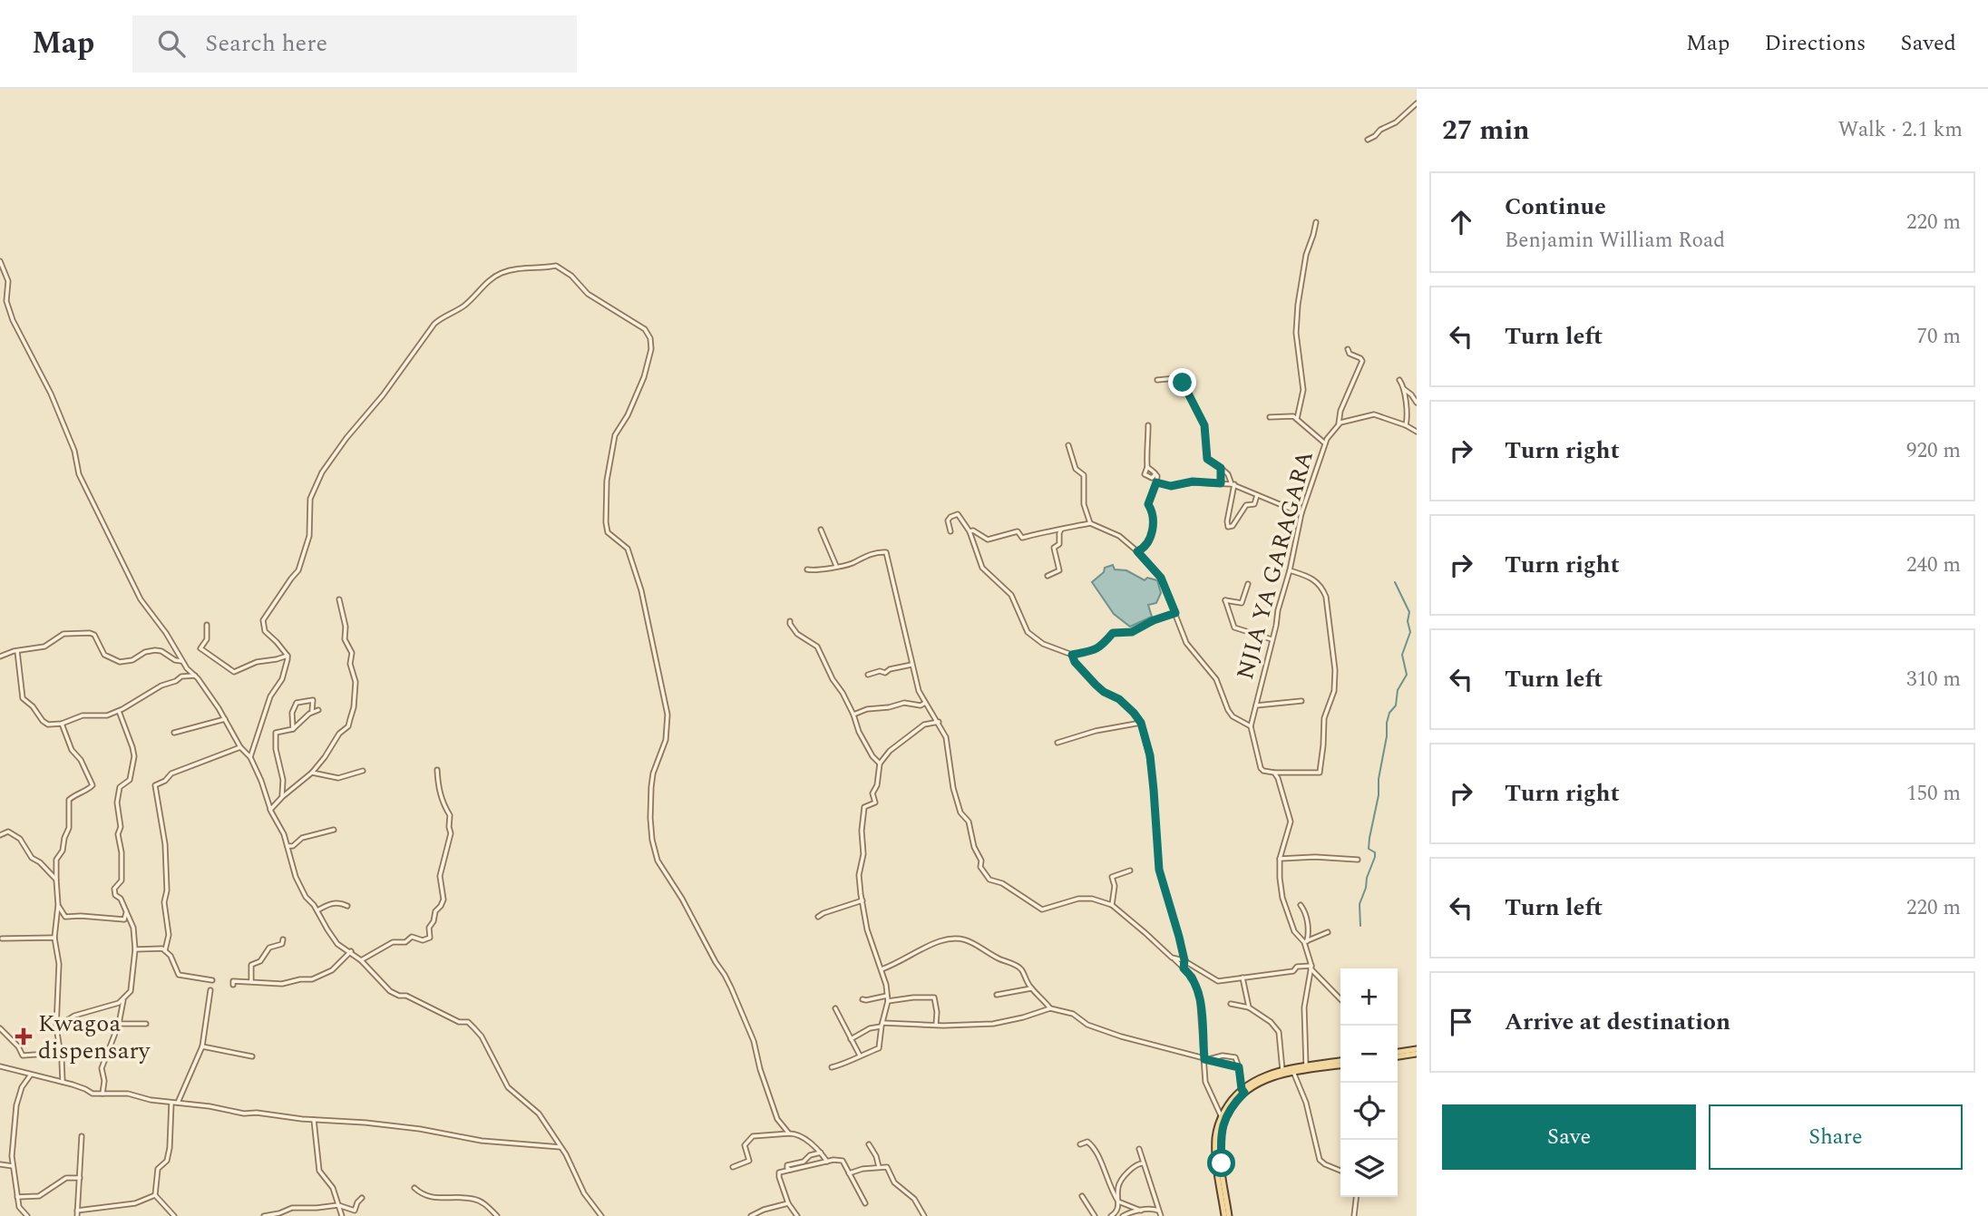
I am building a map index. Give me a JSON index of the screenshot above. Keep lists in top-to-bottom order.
{
  "streets": {
    "street": ["NJIA YA GARAGARA"]
  },
  "places": {
    "health": ["Kwagoa dispensary"]
  },
  "page": {
    "header": "Map",
    "search": "Search here",
    "nav": ["Map", "Directions", "Saved"],
    "heading": ["27 min", "Walk · 2.1 km"],
    "list": [
      ["Continue", "Benjamin William Road", "220 m"],
      ["Turn left", "70 m"],
      ["Turn right", "920 m"],
      ["Turn right", "240 m"],
      ["Turn left", "310 m"],
      ["Turn right", "150 m"],
      ["Turn left", "220 m"],
      "Arrive at destination"
    ],
    "map_buttons": ["+", "−"],
    "buttons": ["Save", "Share"]
  }
}
